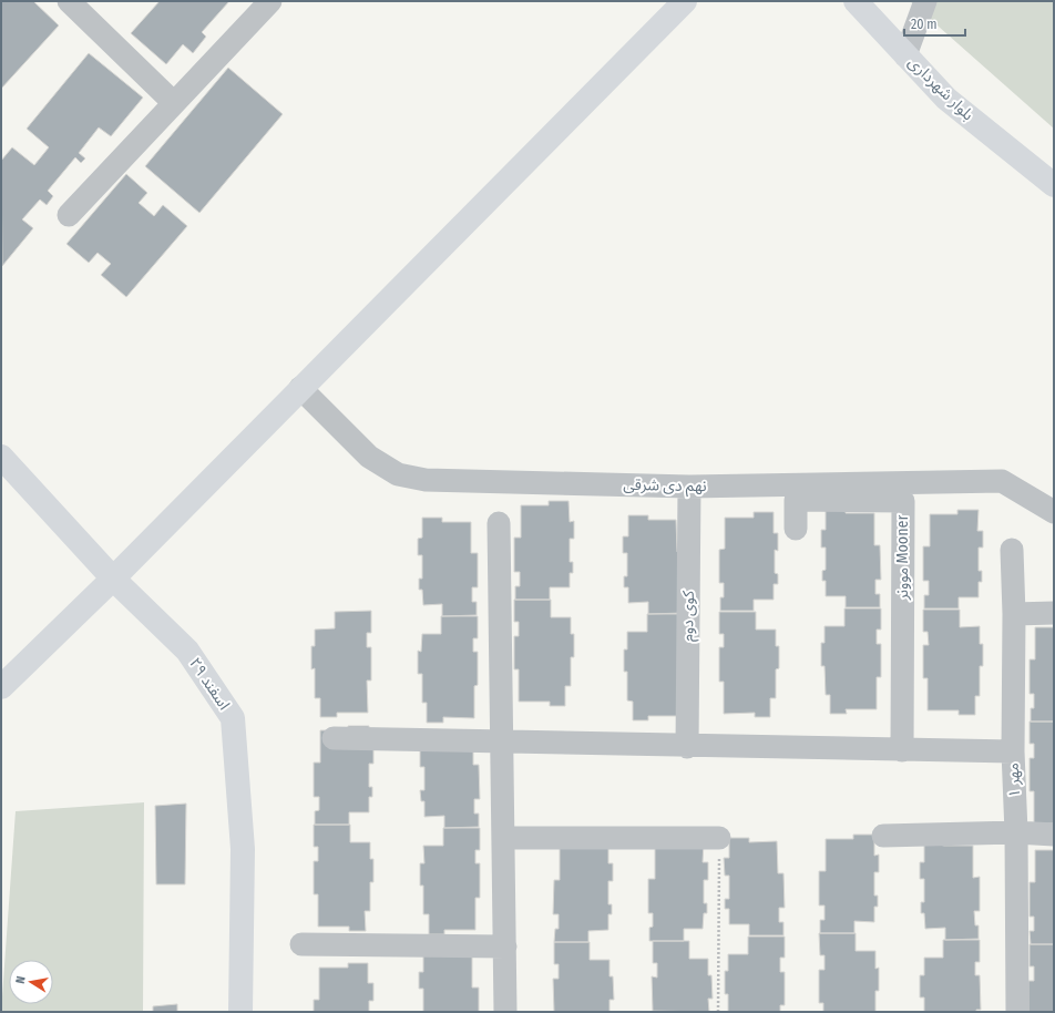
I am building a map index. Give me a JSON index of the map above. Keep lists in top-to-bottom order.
{
  "streets": {
    "street": [
      "بلوار شهرداری",
      "نهم دی شرقی",
      "موونر Mooner",
      "کوی دوم",
      "۲۹ اسفند",
      "مهر ۱"
    ]
  },
  "crossings": [
    ["نهم دی شرقی", "کوی دوم"]
  ],
  "scale_bar": "20 m",
  "north": "left"
}
